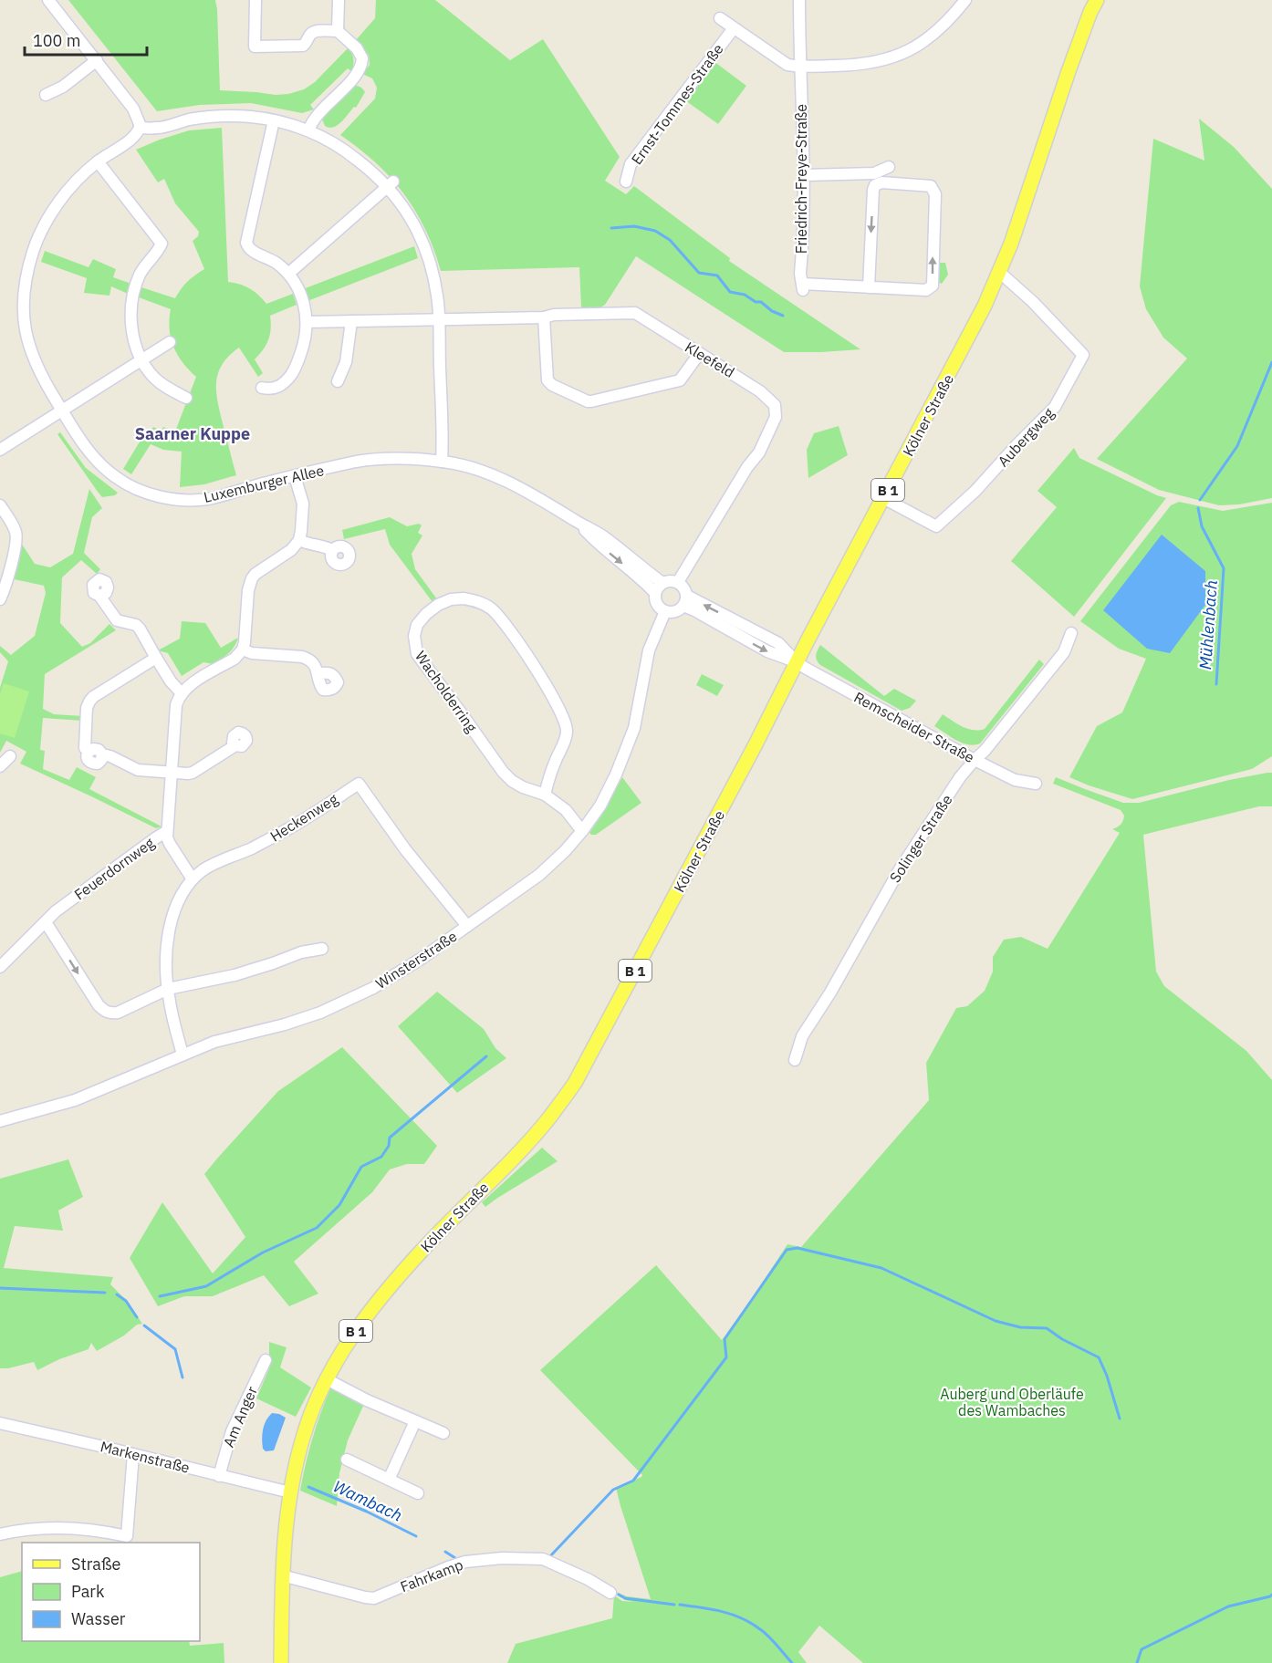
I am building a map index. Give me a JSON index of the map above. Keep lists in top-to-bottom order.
{
  "streets": {
    "main road": ["Kölner Straße", "B 1"],
    "street": [
      "Ernst-Tommes-Straße",
      "Friedrich-Freye-Straße",
      "Kleefeld",
      "Aubergweg",
      "Luxemburger Allee",
      "Wacholderring",
      "Remscheider Straße",
      "Heckenweg",
      "Solinger Straße",
      "Feuerdornweg",
      "Winsterstraße",
      "Am Anger",
      "Markenstraße",
      "Fahrkamp"
    ]
  },
  "crossings": [
    ["Kleefeld", "Luxemburger Allee"],
    ["Kleefeld", "Winsterstraße"],
    ["Kölner Straße", "Aubergweg"],
    ["Kölner Straße", "Remscheider Straße"],
    ["Kölner Straße", "Markenstraße"],
    ["Kölner Straße", "Fahrkamp"],
    ["Luxemburger Allee", "Winsterstraße"],
    ["Wacholderring", "Winsterstraße"],
    ["Remscheider Straße", "Solinger Straße"],
    ["Heckenweg", "Feuerdornweg"],
    ["Heckenweg", "Winsterstraße"],
    ["Am Anger", "Markenstraße"]
  ],
  "districts": ["Saarner Kuppe"],
  "water": ["Mühlenbach", "Wambach"],
  "parks": ["Auberg und Oberläufe des Wambaches"],
  "legend": ["Straße", "Park", "Wasser"],
  "scale_bar": "100 m"
}
